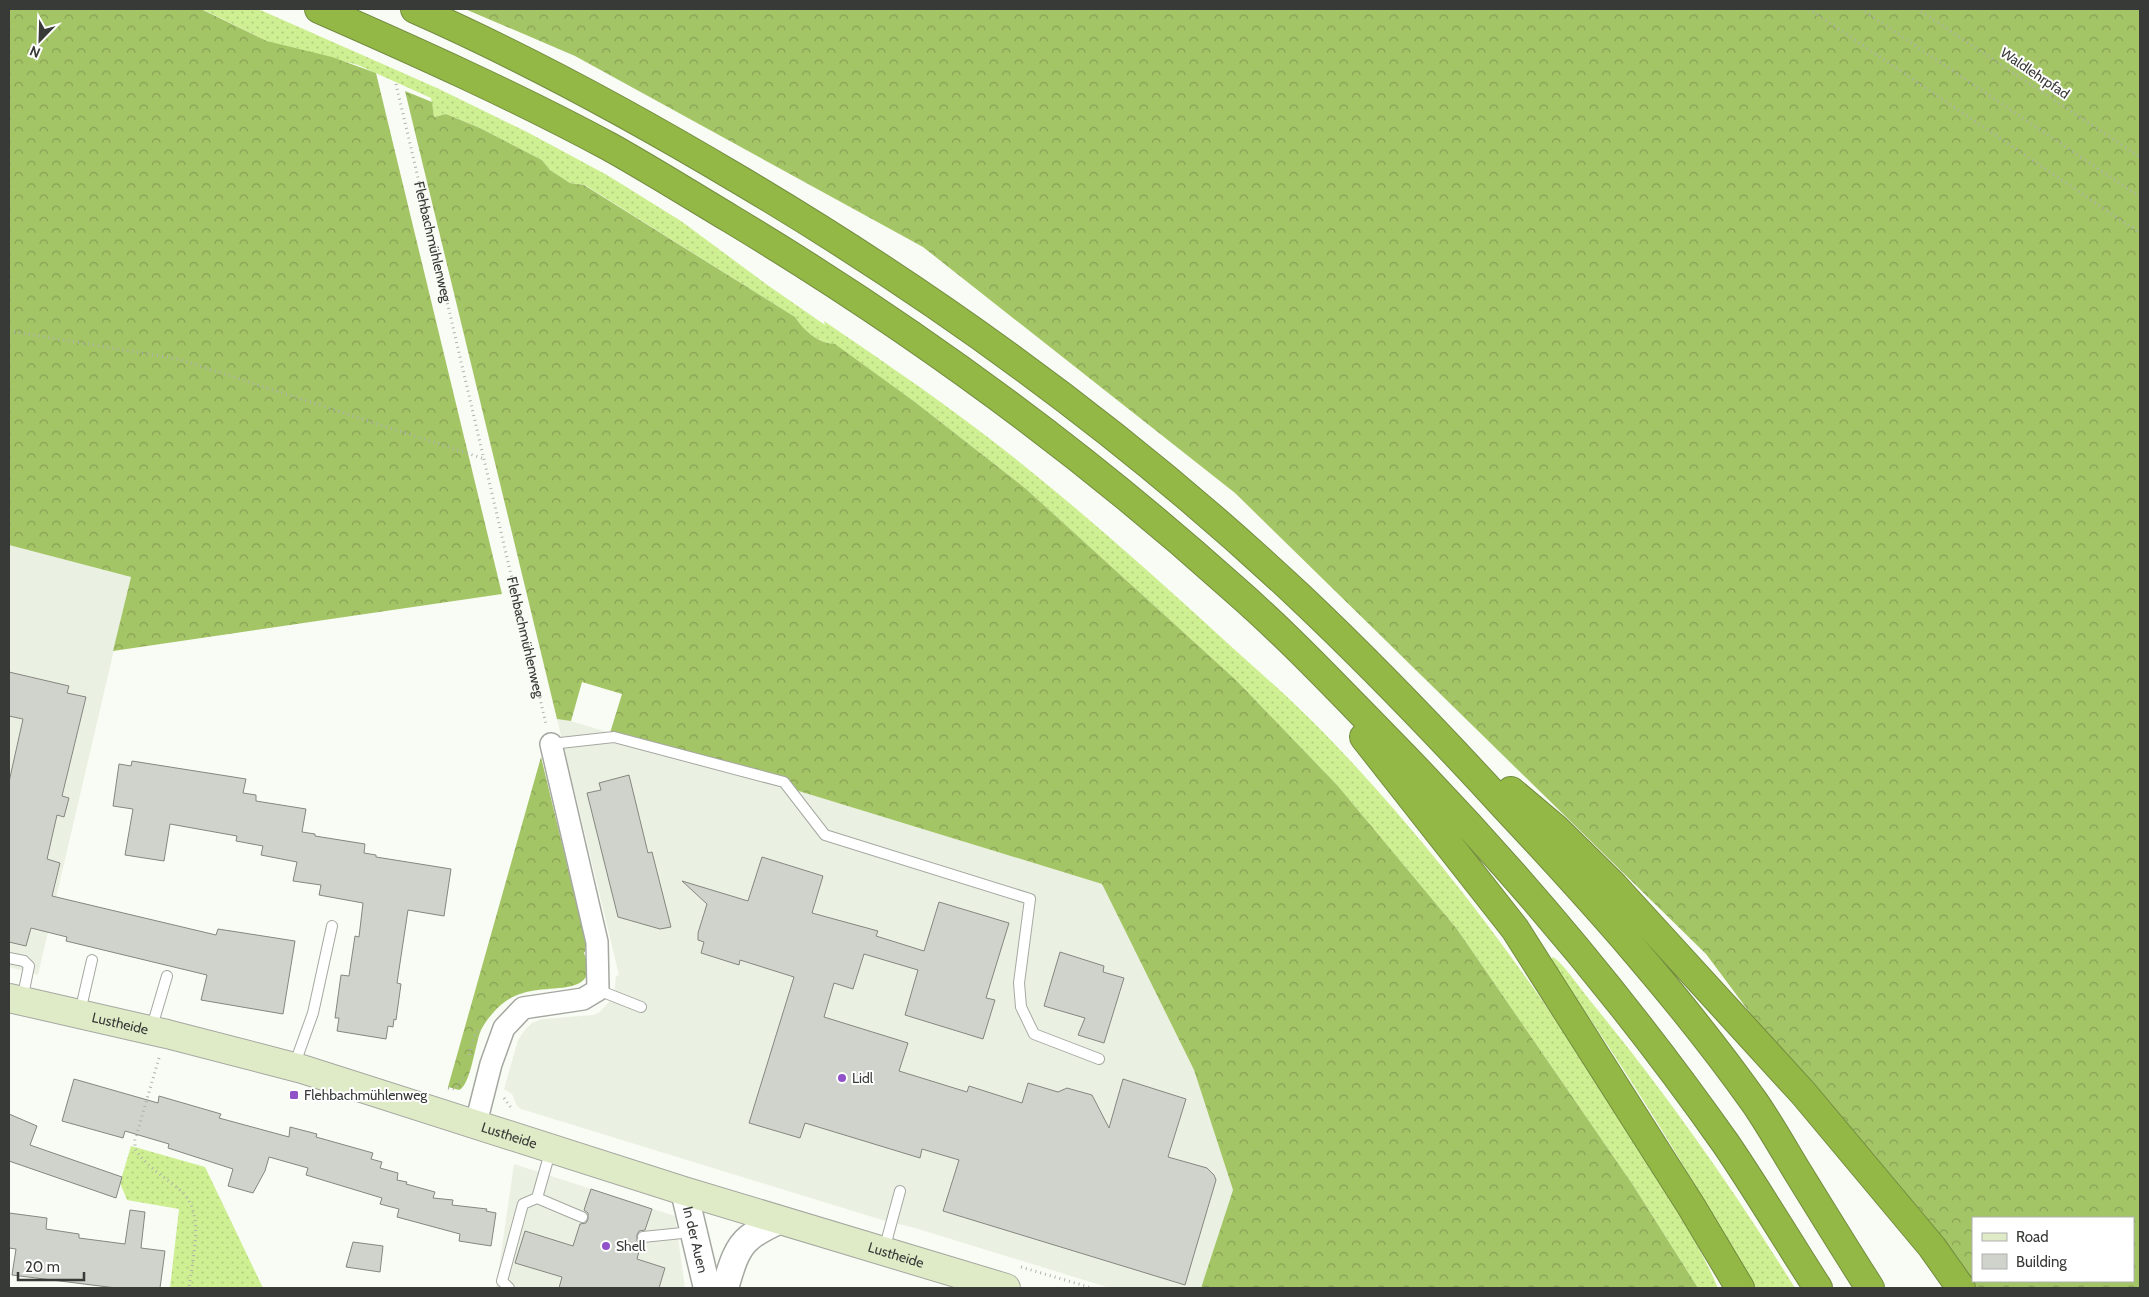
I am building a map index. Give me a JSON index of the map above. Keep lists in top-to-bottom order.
{
  "streets": {
    "main road": ["Lustheide"],
    "street": ["In der Auen"],
    "path": ["Waldlehrpfad", "Flehbachmühlenweg"]
  },
  "crossings": [
    ["Lustheide", "In der Auen"]
  ],
  "places": {
    "other": ["Lidl", "Shell"],
    "transit": ["Flehbachmühlenweg"]
  },
  "legend": ["Road", "Building"],
  "scale_bar": "20 m",
  "north": "bottom left"
}
